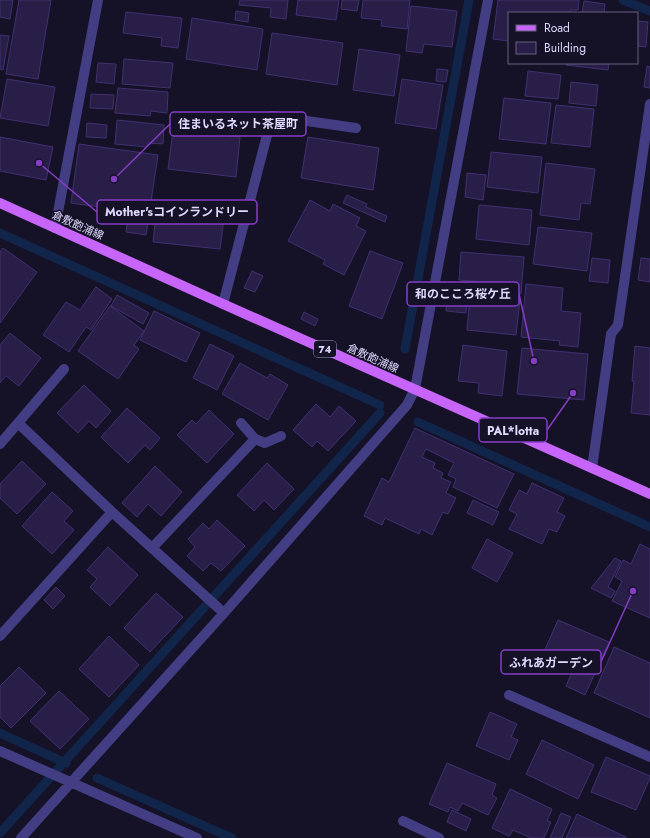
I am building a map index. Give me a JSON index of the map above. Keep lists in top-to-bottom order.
{
  "streets": {
    "main road": ["倉敷飽浦線", "74"]
  },
  "places": [
    "Mother'sコインランドリー",
    "住まいるネット茶屋町",
    "和のこころ桜ケ丘",
    "PAL*lotta",
    "ふれあガーデン"
  ],
  "legend": ["Road", "Building"]
}
